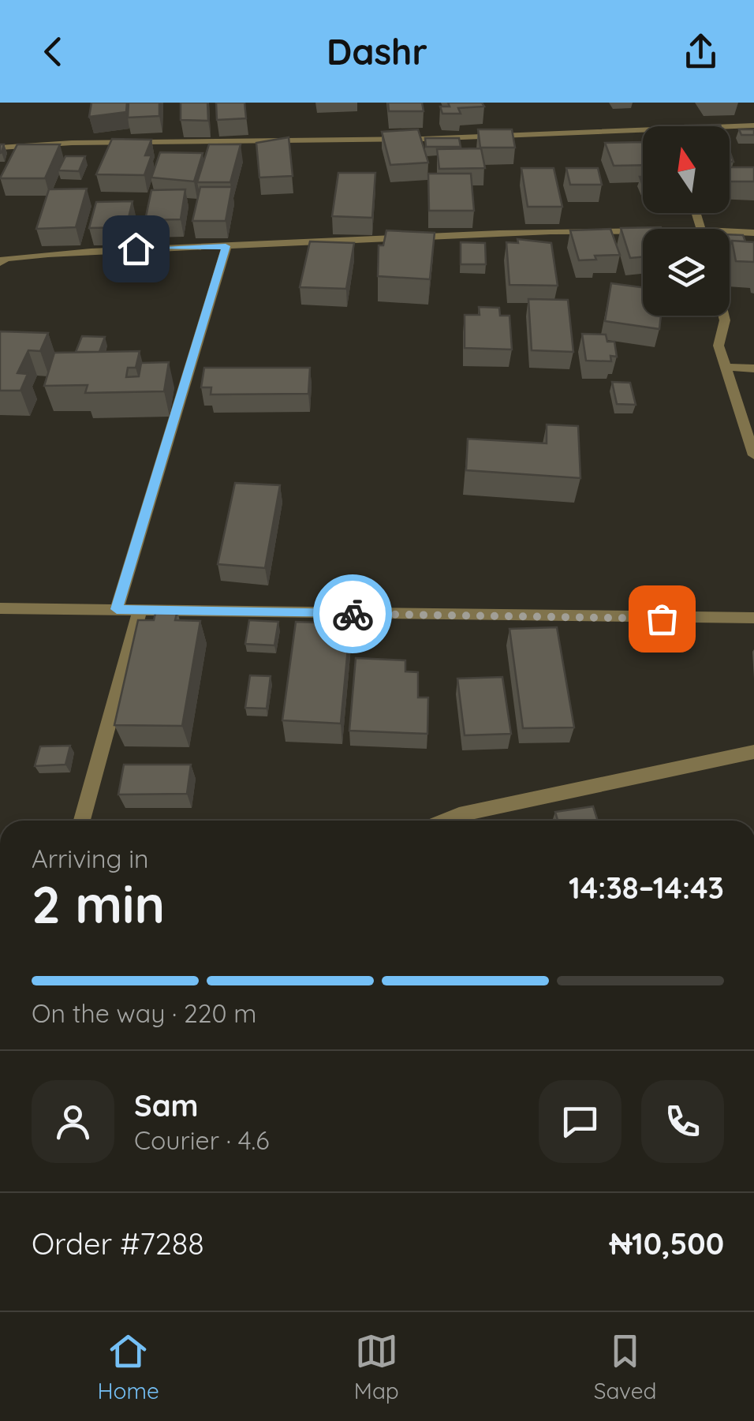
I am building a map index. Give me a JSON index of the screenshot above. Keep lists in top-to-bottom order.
{
  "north": "top",
  "page": {
    "header": "Dashr",
    "heading": ["2 min", "Arriving in", "14:38–14:43"],
    "panel": [
      "Sam",
      "Courier · 4.6",
      "Order #7288",
      "₦10,500"
    ],
    "bar": "On the way · 220 m",
    "tabs": ["Home", "Map", "Saved"]
  }
}
